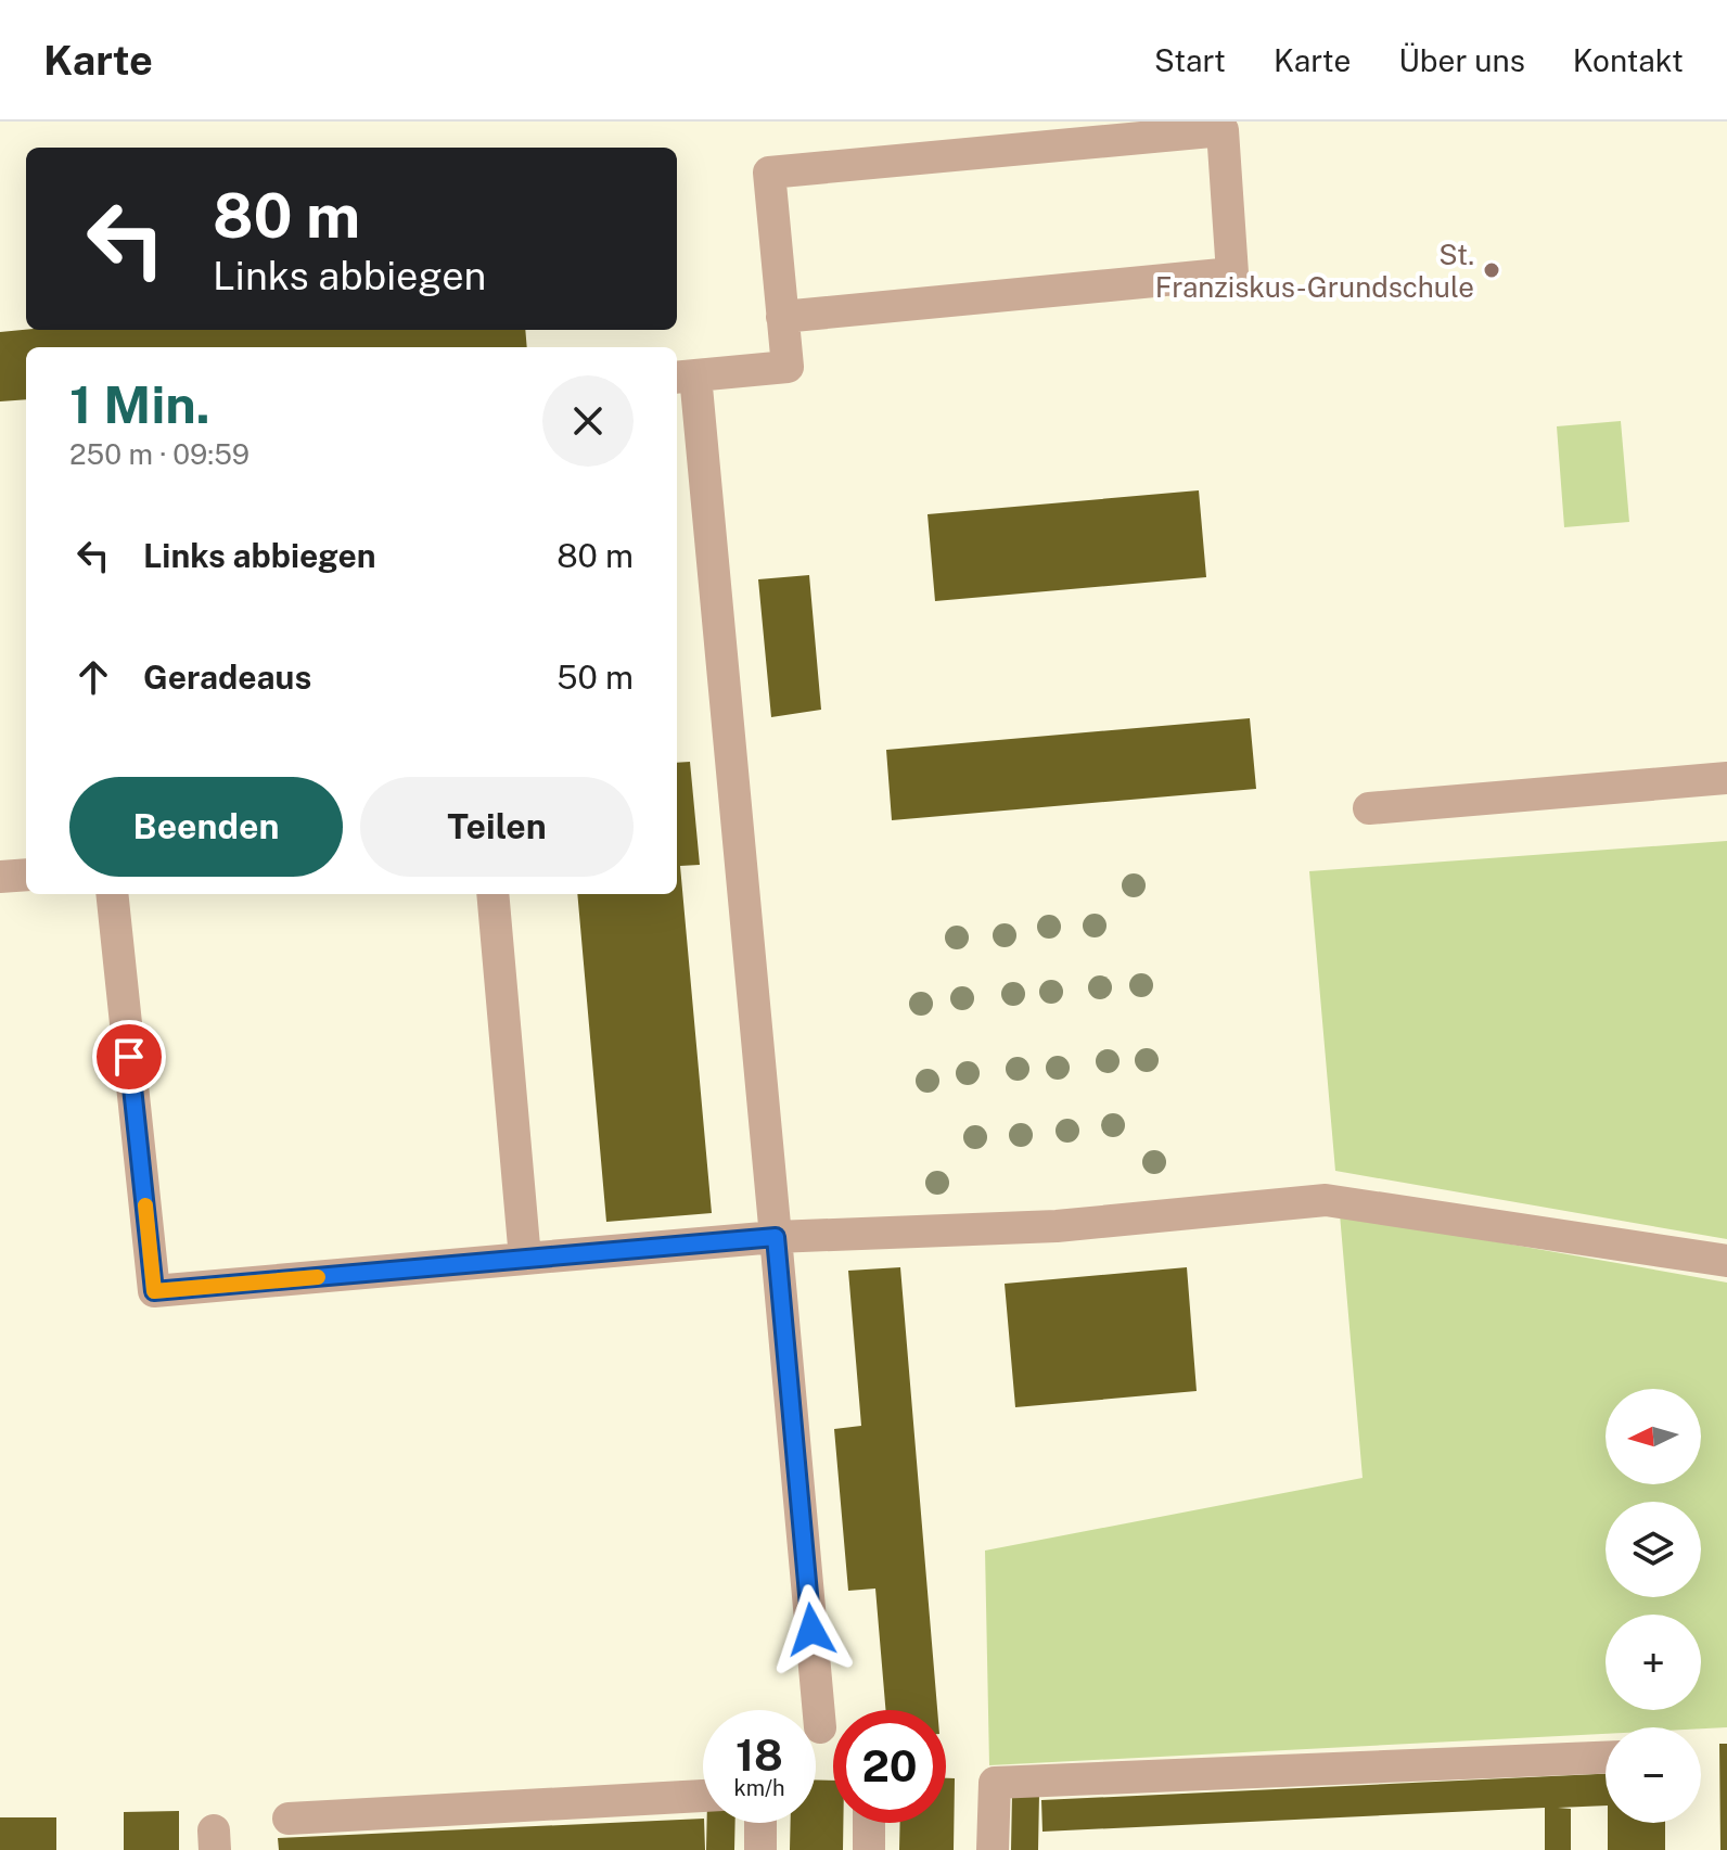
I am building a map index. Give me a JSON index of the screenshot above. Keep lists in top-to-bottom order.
{
  "places": ["St. Franziskus-Grundschule"],
  "north": "left",
  "page": {
    "header": "Karte",
    "nav": [
      "Start",
      "Karte",
      "Über uns",
      "Kontakt"
    ],
    "turn": ["80 m", "Links abbiegen"],
    "heading": ["1 Min.", "250 m · 09:59"],
    "list": [
      {
        "name": "Links abbiegen",
        "value": "80 m"
      },
      {
        "name": "Geradeaus",
        "value": "50 m"
      }
    ],
    "buttons": ["Beenden", "Teilen"],
    "map_buttons": ["+", "−"],
    "speed": "18 km/h",
    "limit": "20"
  }
}
